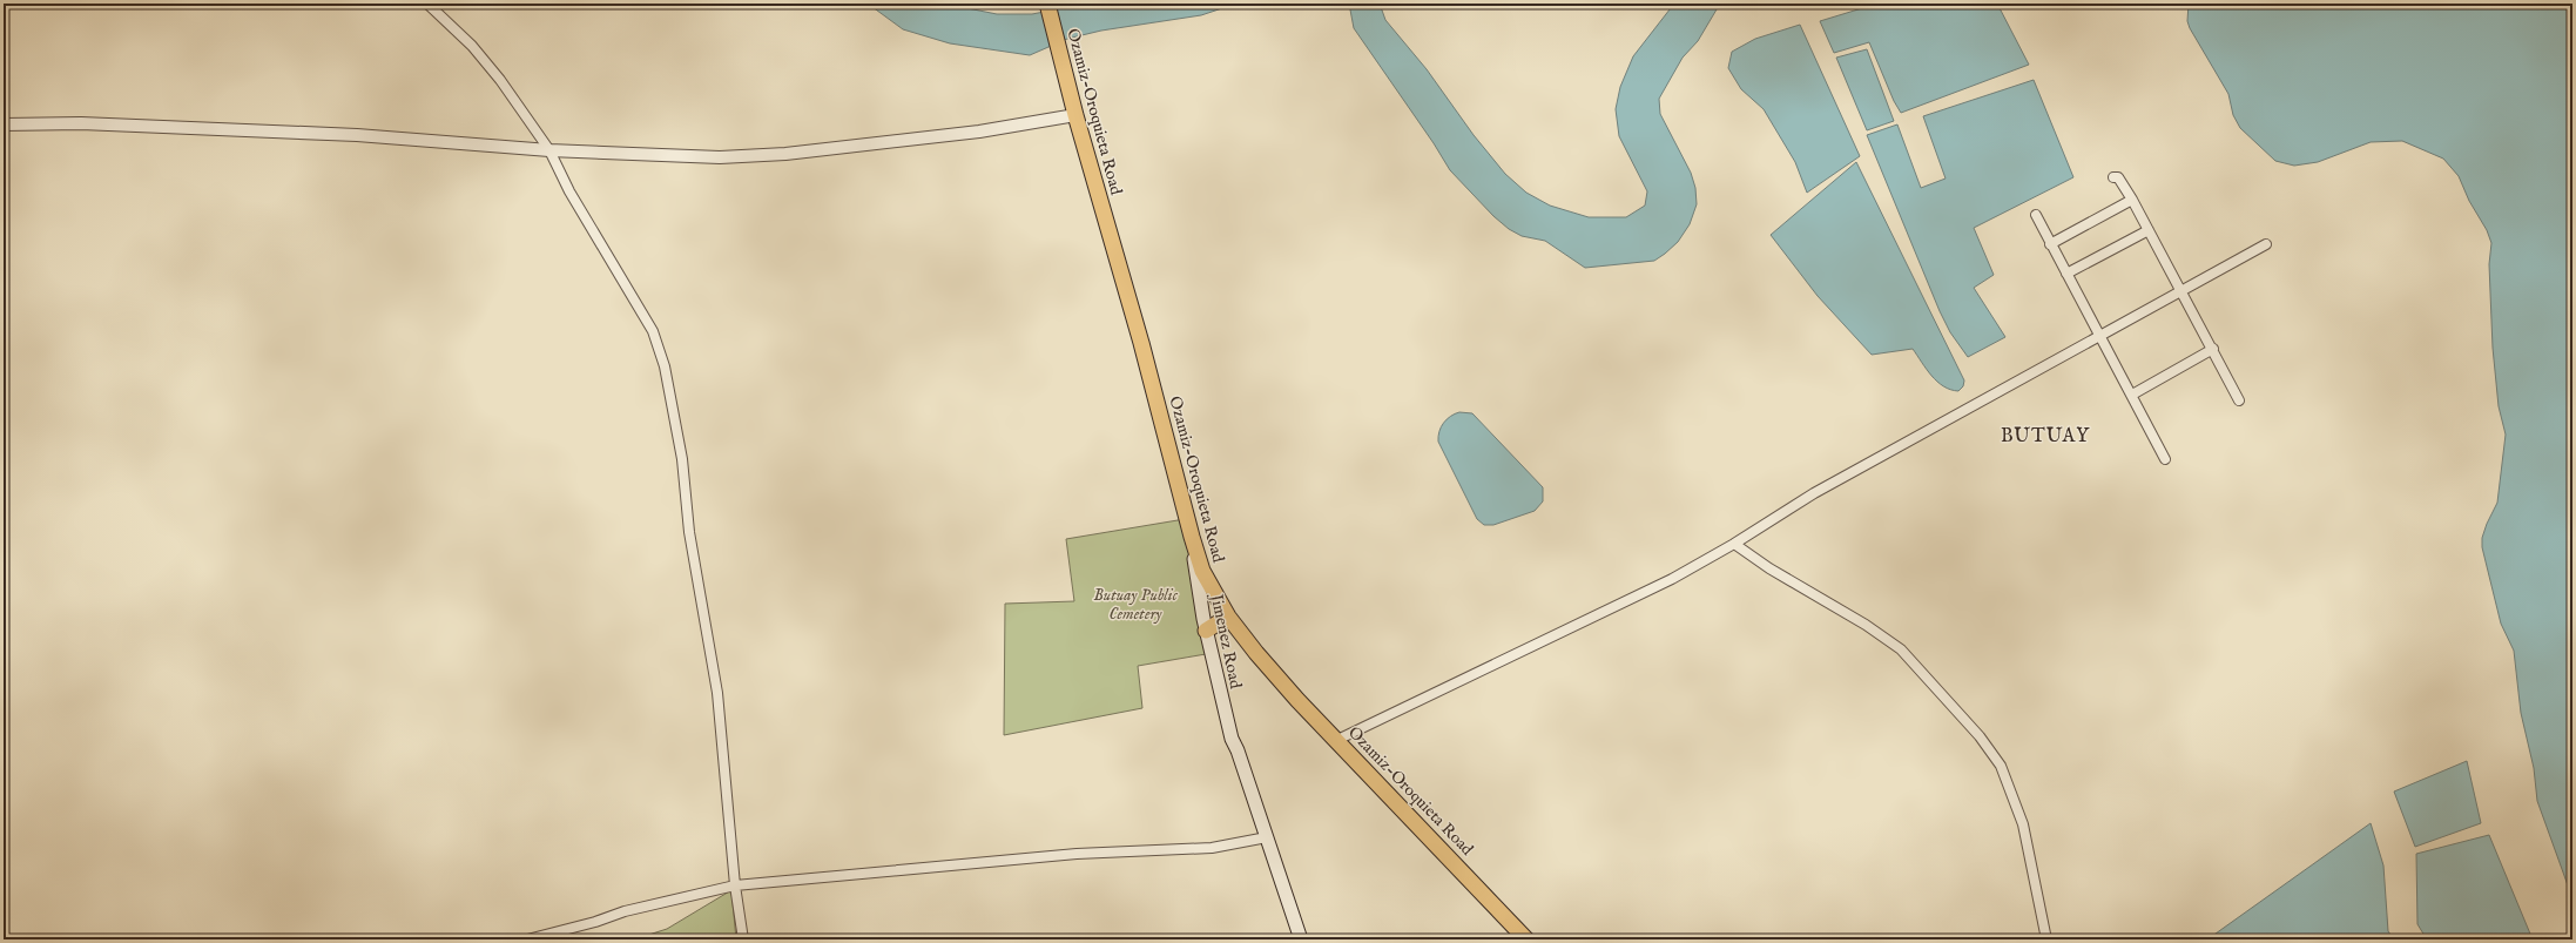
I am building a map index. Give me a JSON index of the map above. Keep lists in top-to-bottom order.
{
  "streets": {
    "highway": ["Ozamiz-Oroquieta Road"],
    "main road": ["Jimenez Road"]
  },
  "crossings": [
    ["Ozamiz-Oroquieta Road", "Jimenez Road"]
  ],
  "districts": ["BUTUAY"],
  "parks": ["Butuay Public Cemetery"]
}
